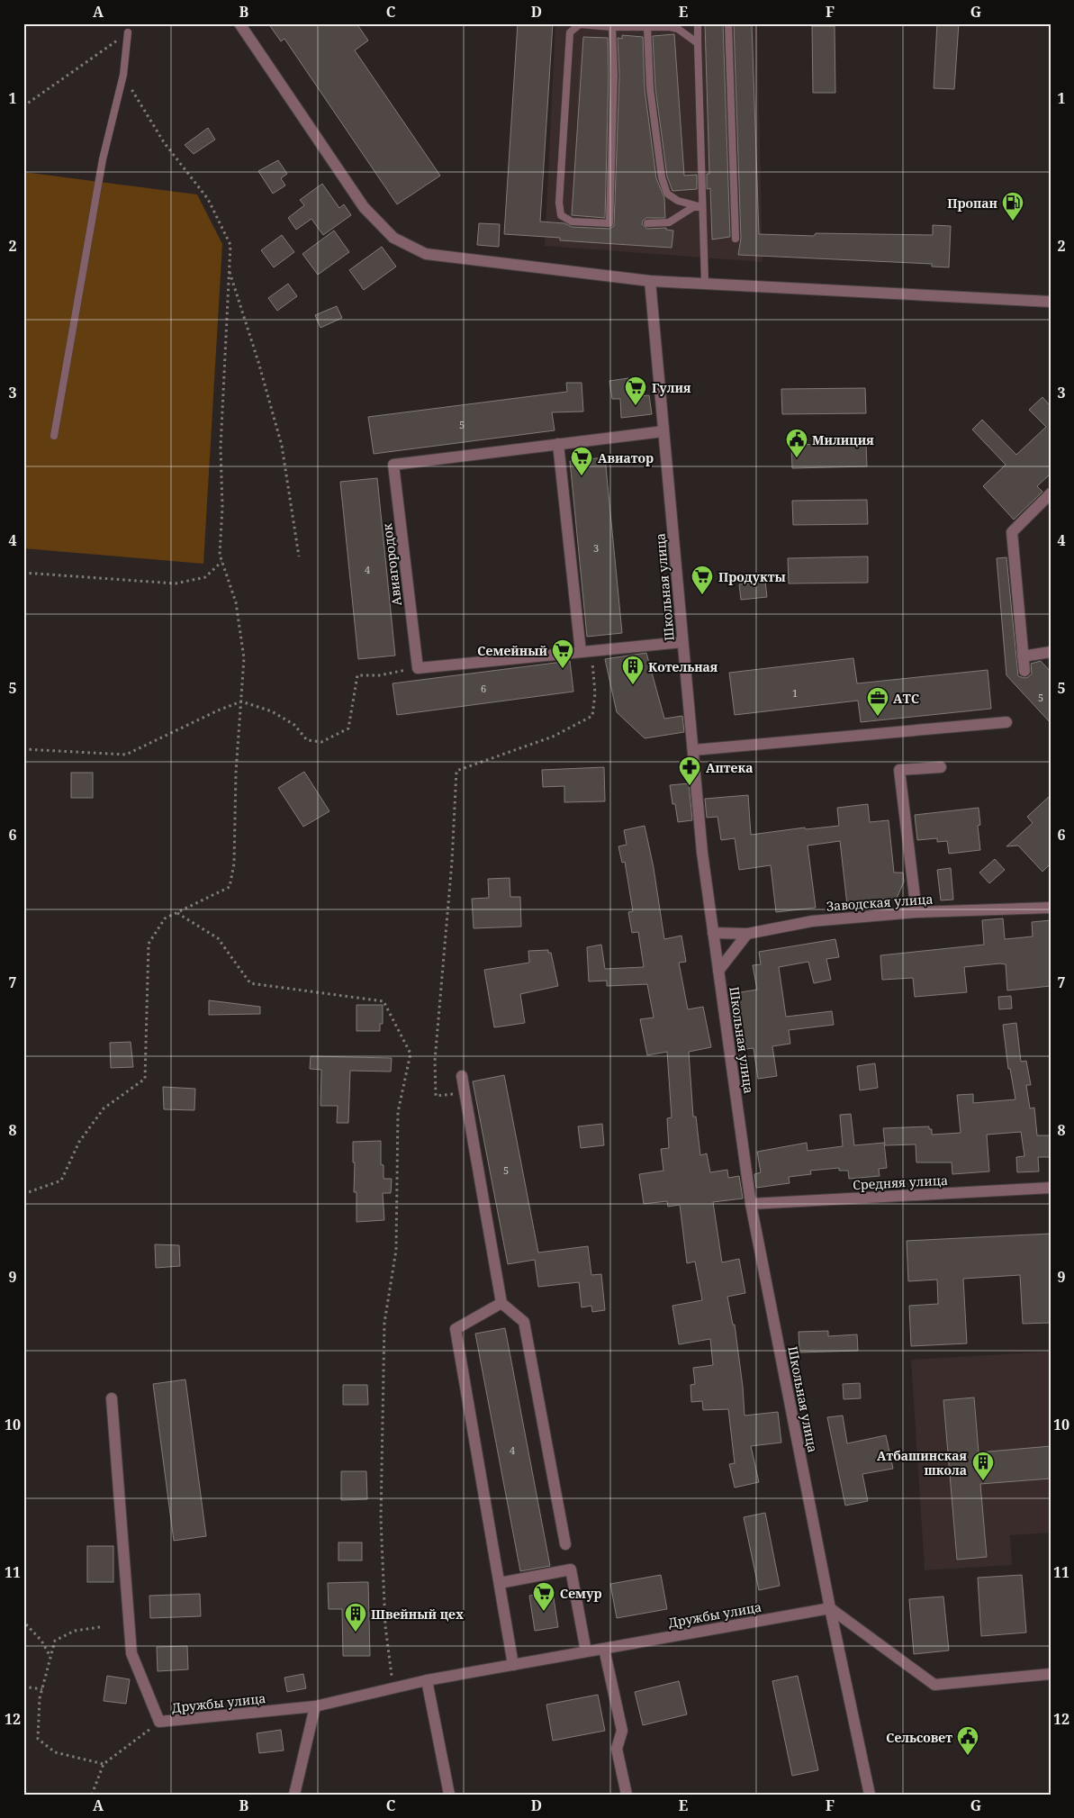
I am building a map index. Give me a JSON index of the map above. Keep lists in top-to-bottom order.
{
  "streets": {
    "street": [
      "Авиагородок",
      "Школьная улица",
      "Заводская улица",
      "Средняя улица",
      "Дружбы улица"
    ]
  },
  "crossings": [
    ["Авиагородок", "Школьная улица"],
    ["Школьная улица", "Заводская улица"],
    ["Школьная улица", "Средняя улица"],
    ["Школьная улица", "Дружбы улица"]
  ],
  "places": {
    "fuel station": ["Пропан"],
    "supermarket": [
      "Гулия",
      "Авиатор",
      "Продукты",
      "Семейный",
      "Семур"
    ],
    "public building": ["Милиция", "Сельсовет"],
    "building": ["Котельная", "Атбашинская школа", "Швейный цех"],
    "office": ["АТС"],
    "pharmacy": ["Аптека"]
  },
  "house_numbers": [
    "5",
    "3",
    "4",
    "6",
    "1",
    "5",
    "5",
    "4"
  ],
  "grid": {
    "columns": [
      "A",
      "B",
      "C",
      "D",
      "E",
      "F",
      "G"
    ],
    "rows": [
      "1",
      "2",
      "3",
      "4",
      "5",
      "6",
      "7",
      "8",
      "9",
      "10",
      "11",
      "12"
    ]
  }
}
